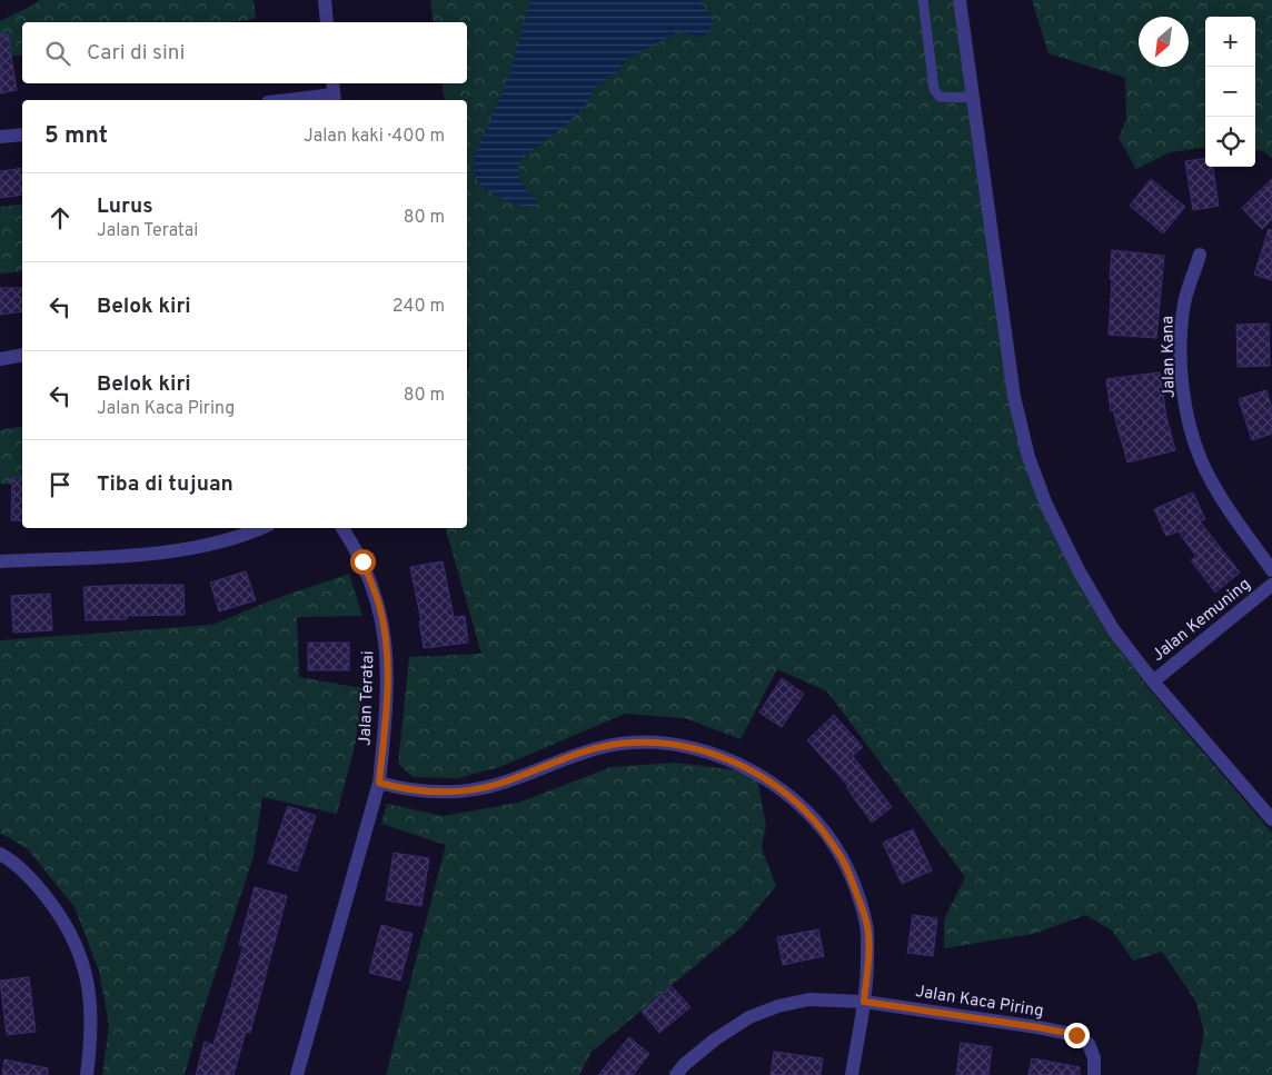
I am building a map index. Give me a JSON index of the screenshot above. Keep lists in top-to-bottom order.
{
  "streets": {
    "street": [
      "Jalan Kana",
      "Jalan Kemuning",
      "Jalan Teratai",
      "Jalan Kaca Piring"
    ]
  },
  "north": "bottom left",
  "page": {
    "map_buttons": ["+", "−"],
    "search": "Cari di sini",
    "heading": ["5 mnt", "Jalan kaki · 400 m"],
    "list": [
      ["Lurus", "Jalan Teratai", "80 m"],
      ["Belok kiri", "240 m"],
      ["Belok kiri", "Jalan Kaca Piring", "80 m"],
      "Tiba di tujuan"
    ]
  }
}
